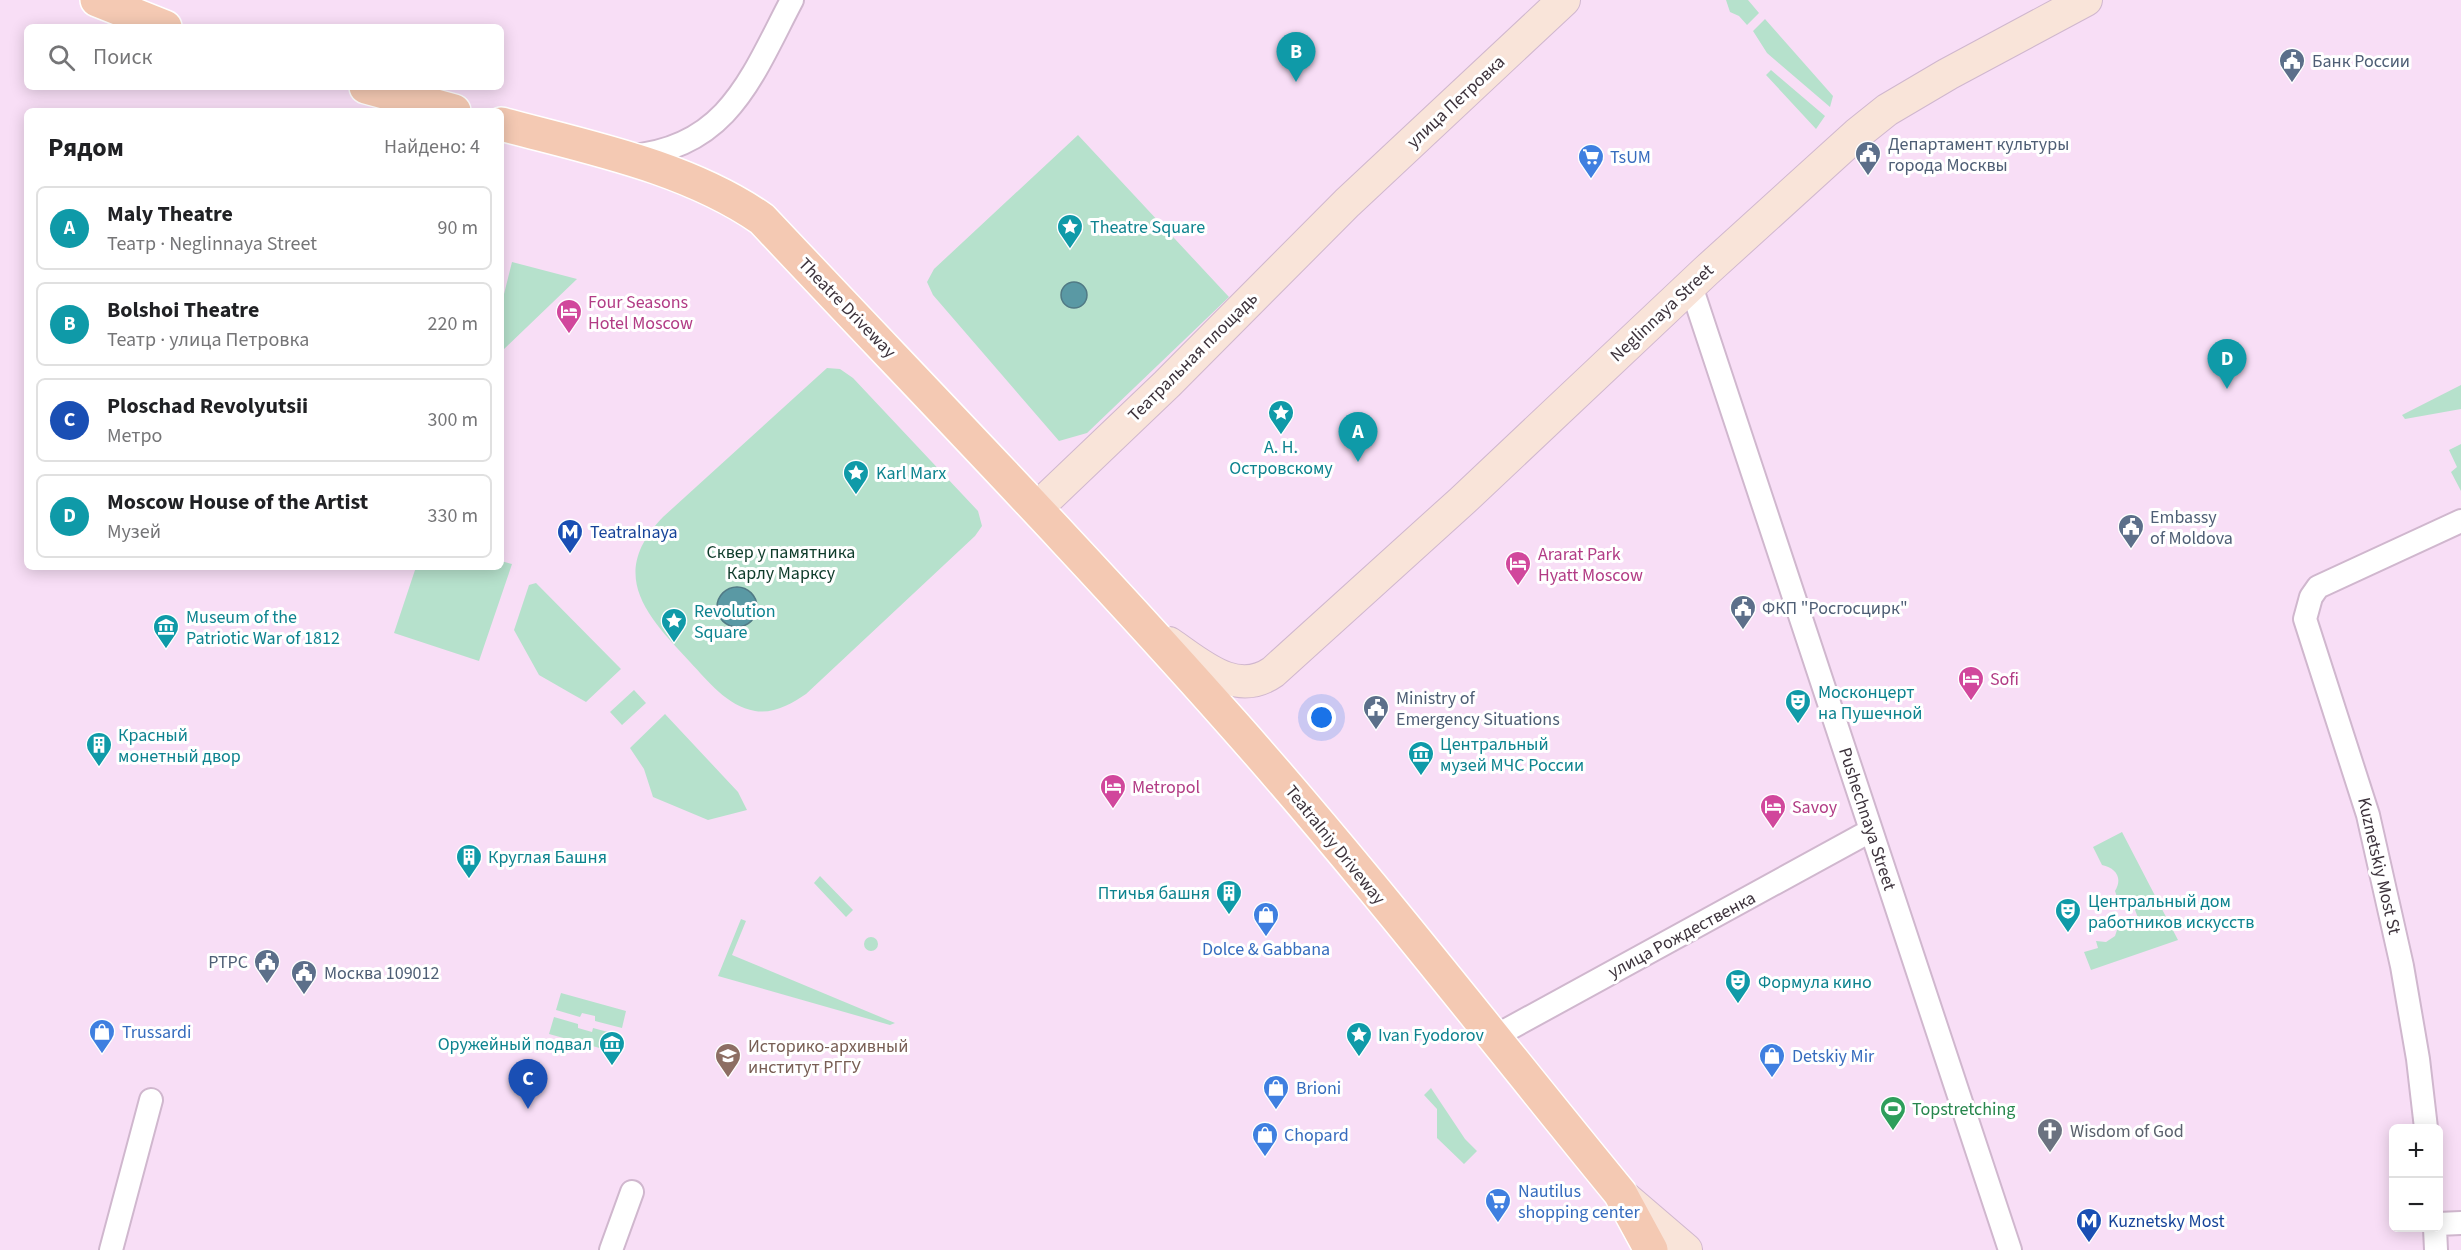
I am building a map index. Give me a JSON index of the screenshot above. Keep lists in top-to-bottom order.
{
  "streets": {
    "main road": ["Theatre Driveway", "Teatralniy Driveway"],
    "street": [
      "улица Петровка",
      "Neglinnaya Street",
      "Театральная площадь",
      "Pushechnaya Street",
      "Kuznetskiy Most St",
      "улица Рождественка"
    ]
  },
  "crossings": [
    ["улица Петровка", "Театральная площадь"],
    ["Theatre Driveway", "Театральная площадь"],
    ["Theatre Driveway", "Teatralniy Driveway"],
    ["Neglinnaya Street", "Pushechnaya Street"],
    ["Neglinnaya Street", "Teatralniy Driveway"],
    ["Театральная площадь", "Teatralniy Driveway"],
    ["Pushechnaya Street", "улица Рождественка"],
    ["Teatralniy Driveway", "улица Рождественка"]
  ],
  "parks": ["Сквер у памятника Карлу Марксу"],
  "places": {
    "public building": [
      "Банк России",
      "Департамент культуры города Москвы",
      "Embassy of Moldova",
      "ФКП \"Росгосцирк\"",
      "Ministry of Emergency Situations",
      "РТРС",
      "Москва 109012"
    ],
    "supermarket": ["TsUM", "Nautilus shopping center"],
    "place": [
      "Theatre Square",
      "А. Н. Островскому",
      "Karl Marx",
      "Revolution Square",
      "Ivan Fyodorov"
    ],
    "hotel": [
      "Four Seasons Hotel Moscow",
      "Ararat Park Hyatt Moscow",
      "Sofi",
      "Metropol",
      "Savoy"
    ],
    "metro station": ["Teatralnaya", "Kuznetsky Most"],
    "museum": ["Museum of the Patriotic War of 1812", "Центральный музей МЧС России", "Оружейный подвал"],
    "theatre": ["Москонцерт на Пушечной", "Центральный дом работников искусств", "Формула кино"],
    "building": ["Красный монетный двор", "Круглая Башня", "Птичья башня"],
    "shop": [
      "Dolce & Gabbana",
      "Trussardi",
      "Detskiy Mir",
      "Brioni",
      "Chopard"
    ],
    "school or university": ["Историко-архивный институт РГГУ"],
    "sports": ["Topstretching"],
    "church": ["Wisdom of God"]
  },
  "page": {
    "search": "Поиск",
    "pins": [
      "B",
      "D",
      "A",
      "C"
    ],
    "heading": ["Рядом", "Найдено: 4"],
    "list": [
      {
        "mark": "A",
        "name": "Maly Theatre",
        "note": "Театр · Neglinnaya Street",
        "value": "90 m"
      },
      {
        "mark": "B",
        "name": "Bolshoi Theatre",
        "note": "Театр · улица Петровка",
        "value": "220 m"
      },
      {
        "mark": "C",
        "name": "Ploschad Revolyutsii",
        "note": "Метро",
        "value": "300 m"
      },
      {
        "mark": "D",
        "name": "Moscow House of the Artist",
        "note": "Музей",
        "value": "330 m"
      }
    ],
    "map_buttons": ["+", "−"]
  }
}
